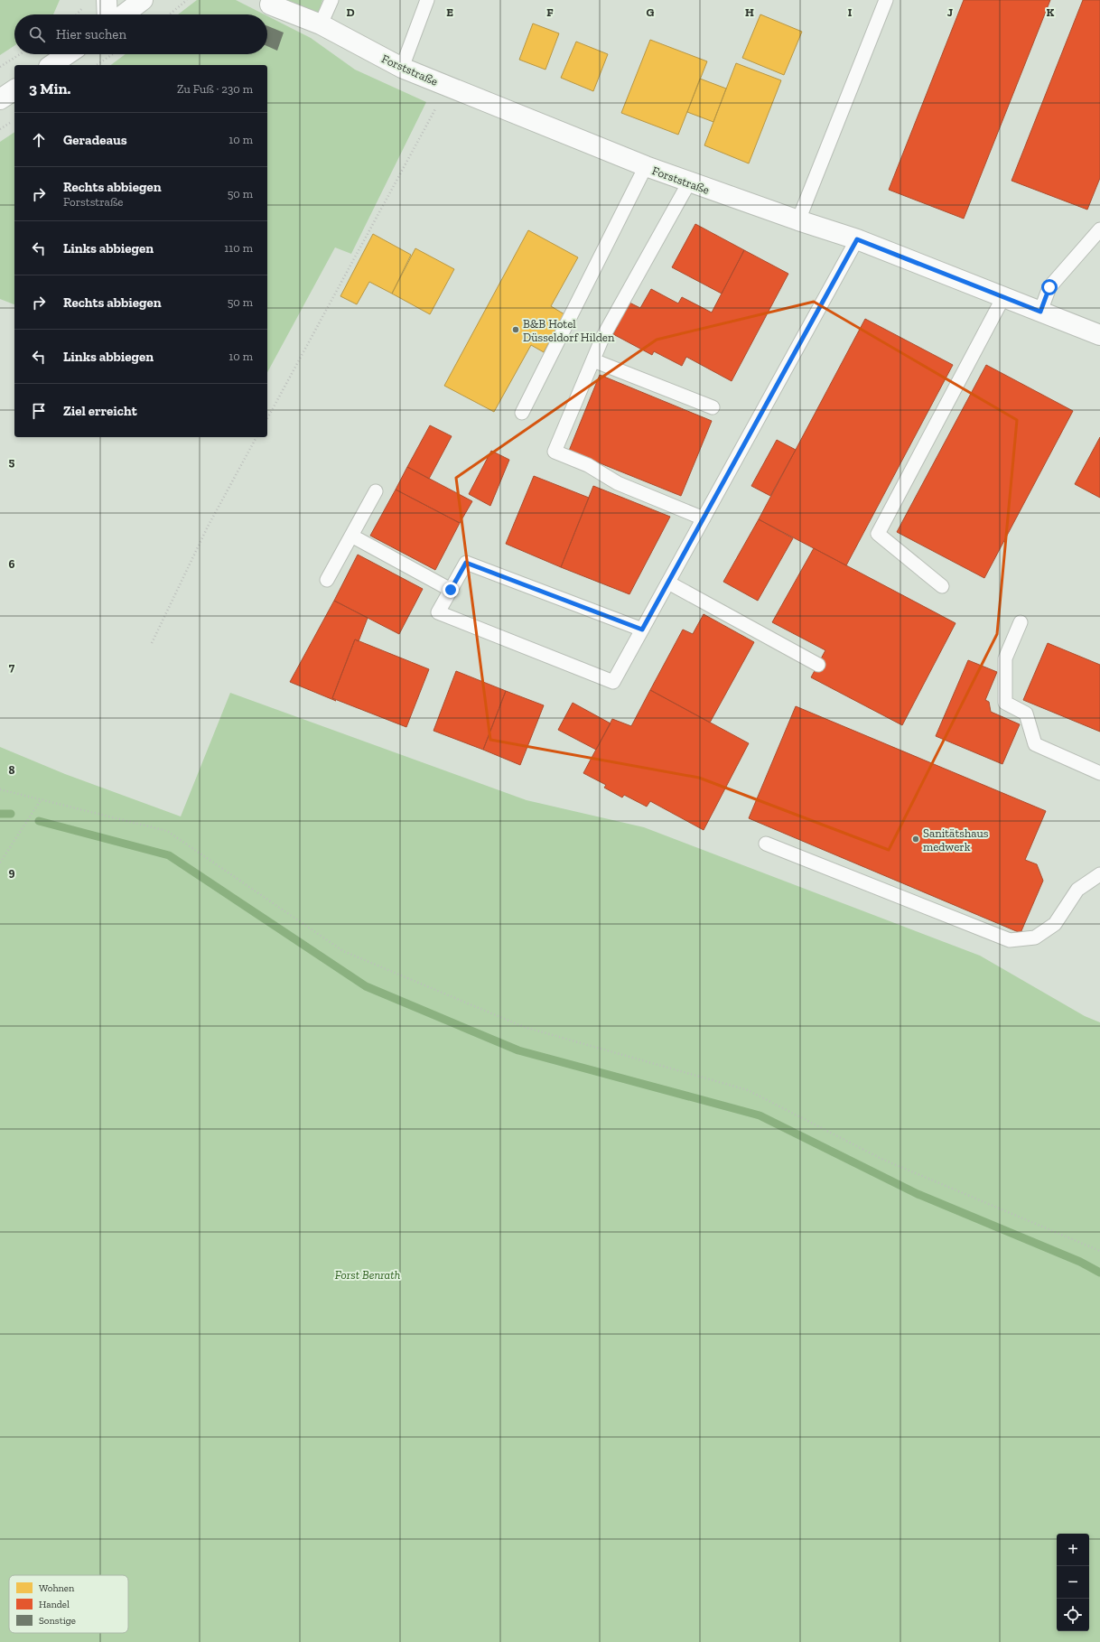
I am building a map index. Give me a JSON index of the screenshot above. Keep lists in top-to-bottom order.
{
  "streets": {
    "street": ["Forststraße"]
  },
  "parks": ["Forst Benrath"],
  "places": ["B&B Hotel Düsseldorf Hilden", "Sanitätshaus medwerk"],
  "legend": ["Wohnen", "Handel", "Sonstige"],
  "page": {
    "search": "Hier suchen",
    "heading": ["3 Min.", "Zu Fuß · 230 m"],
    "list": [
      ["Geradeaus", "10 m"],
      ["Rechts abbiegen", "Forststraße", "50 m"],
      ["Links abbiegen", "110 m"],
      ["Rechts abbiegen", "50 m"],
      ["Links abbiegen", "10 m"],
      "Ziel erreicht"
    ],
    "map_buttons": ["+", "−"]
  },
  "grid": {
    "columns": [
      "D",
      "E",
      "F",
      "G",
      "H",
      "I",
      "J",
      "K"
    ],
    "rows": [
      "5",
      "6",
      "7",
      "8",
      "9"
    ]
  }
}
